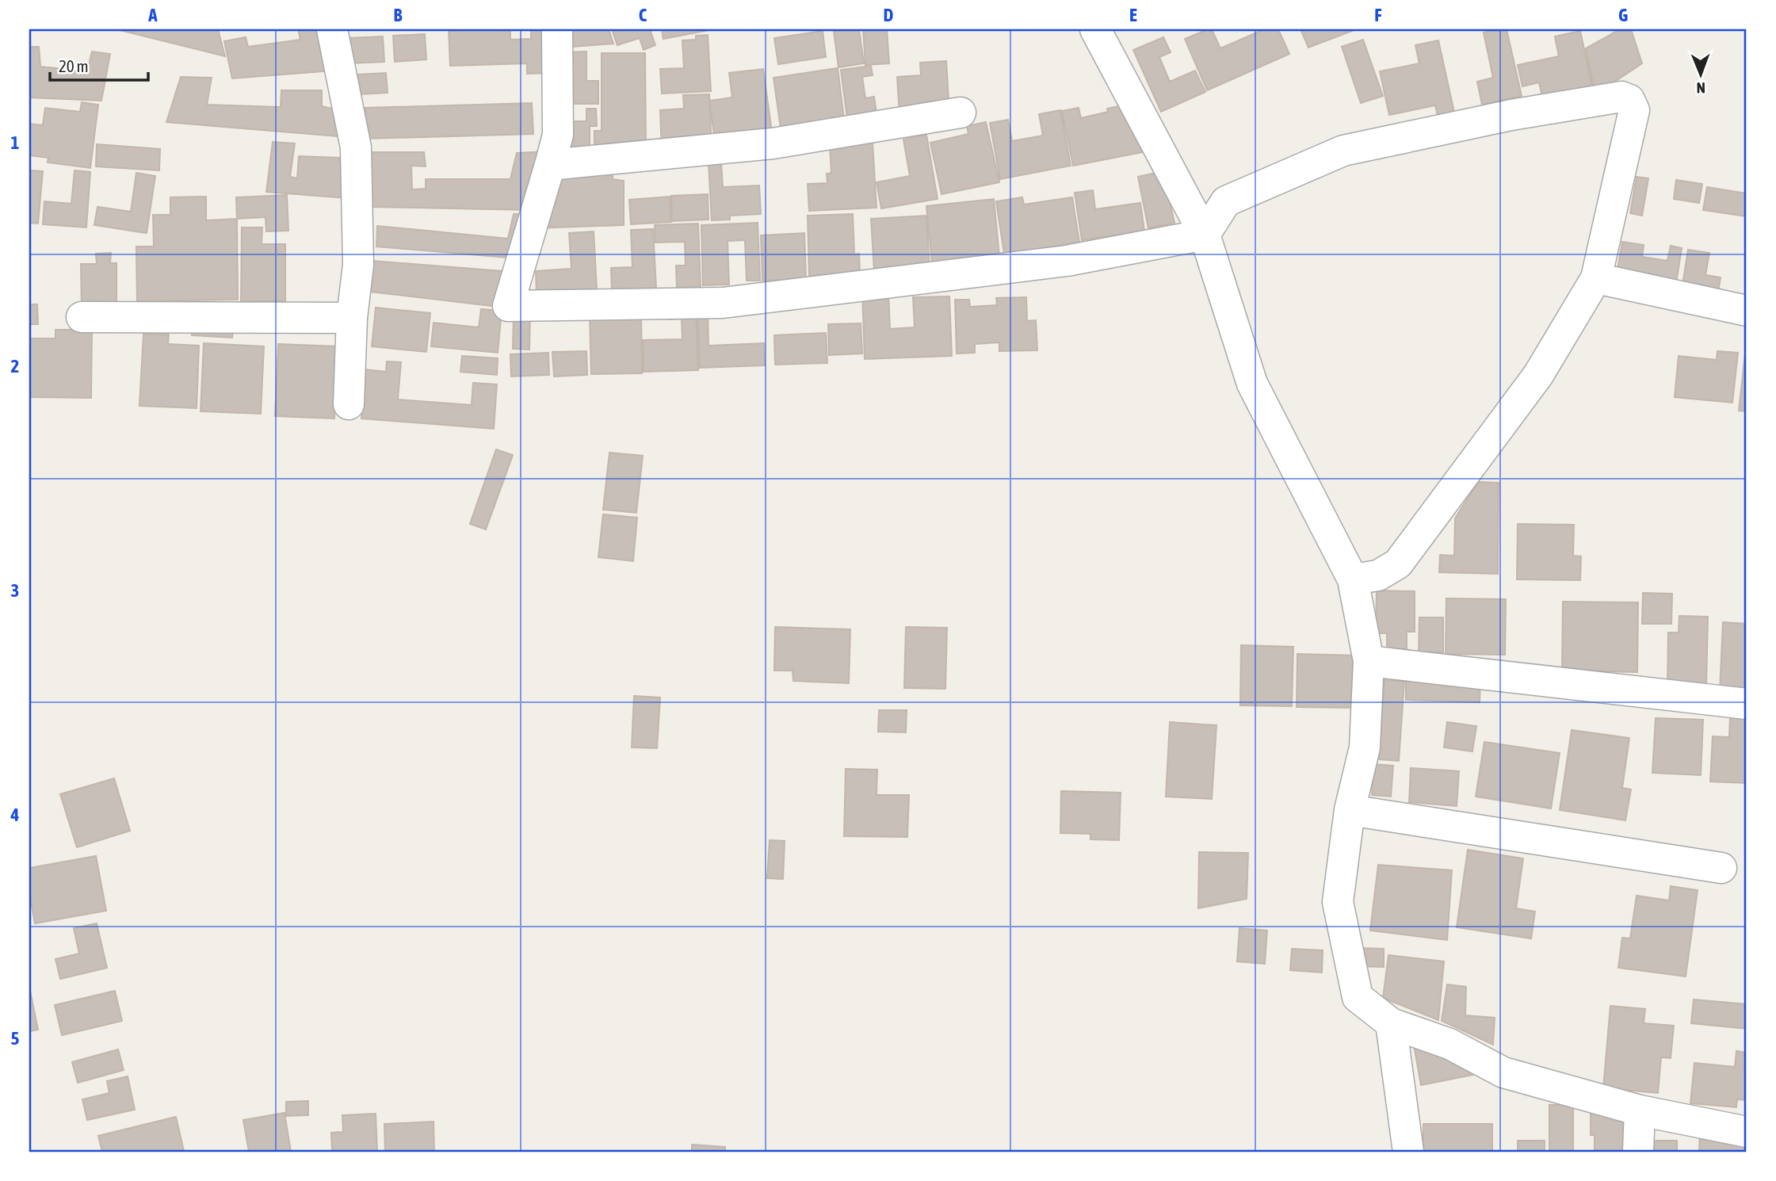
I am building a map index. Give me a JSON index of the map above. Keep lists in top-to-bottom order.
{
  "scale_bar": "20 m",
  "north": "bottom",
  "grid": {
    "columns": [
      "A",
      "B",
      "C",
      "D",
      "E",
      "F",
      "G"
    ],
    "rows": [
      "1",
      "2",
      "3",
      "4",
      "5"
    ]
  }
}
